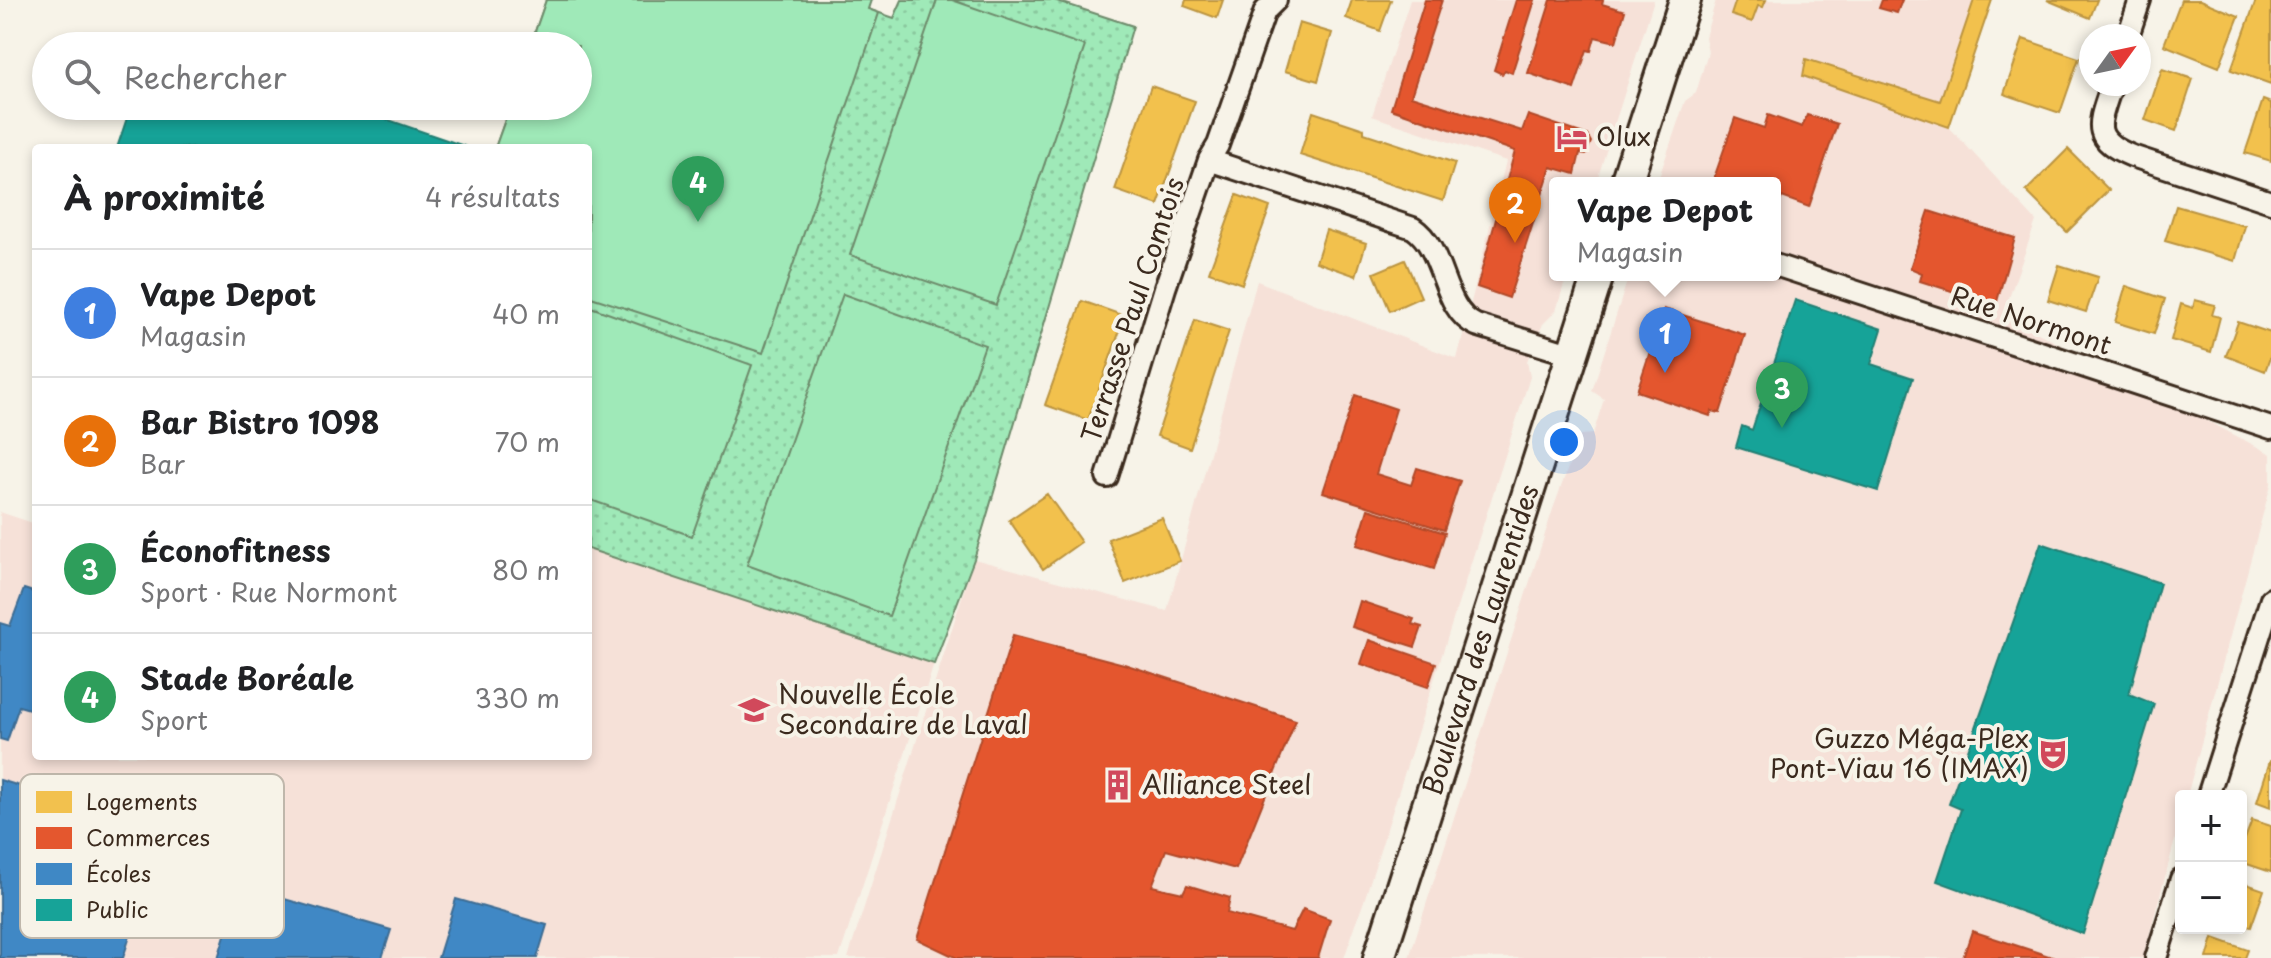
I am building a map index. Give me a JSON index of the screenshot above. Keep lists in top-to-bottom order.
{
  "streets": {
    "main road": ["Boulevard des Laurentides"],
    "street": ["Terrasse Paul Comtois", "Rue Normont"]
  },
  "crossings": [
    ["Terrasse Paul Comtois", "Boulevard des Laurentides"]
  ],
  "places": {
    "hotel": ["Olux"],
    "school or university": ["Nouvelle École Secondaire de Laval"],
    "theatre": ["Guzzo Méga-Plex Pont-Viau 16 (IMAX)"],
    "building": ["Alliance Steel"]
  },
  "legend": [
    "Logements",
    "Commerces",
    "Écoles",
    "Public"
  ],
  "north": "top right",
  "page": {
    "search": "Rechercher",
    "heading": ["À proximité", "4 résultats"],
    "pins": [
      "4",
      "2",
      "1",
      "3"
    ],
    "popup": ["Vape Depot", "Magasin"],
    "list": [
      {
        "mark": "1",
        "name": "Vape Depot",
        "note": "Magasin",
        "value": "40 m"
      },
      {
        "mark": "2",
        "name": "Bar Bistro 1098",
        "note": "Bar",
        "value": "70 m"
      },
      {
        "mark": "3",
        "name": "Éconofitness",
        "note": "Sport · Rue Normont",
        "value": "80 m"
      },
      {
        "mark": "4",
        "name": "Stade Boréale",
        "note": "Sport",
        "value": "330 m"
      }
    ],
    "map_buttons": ["+", "−"]
  }
}
